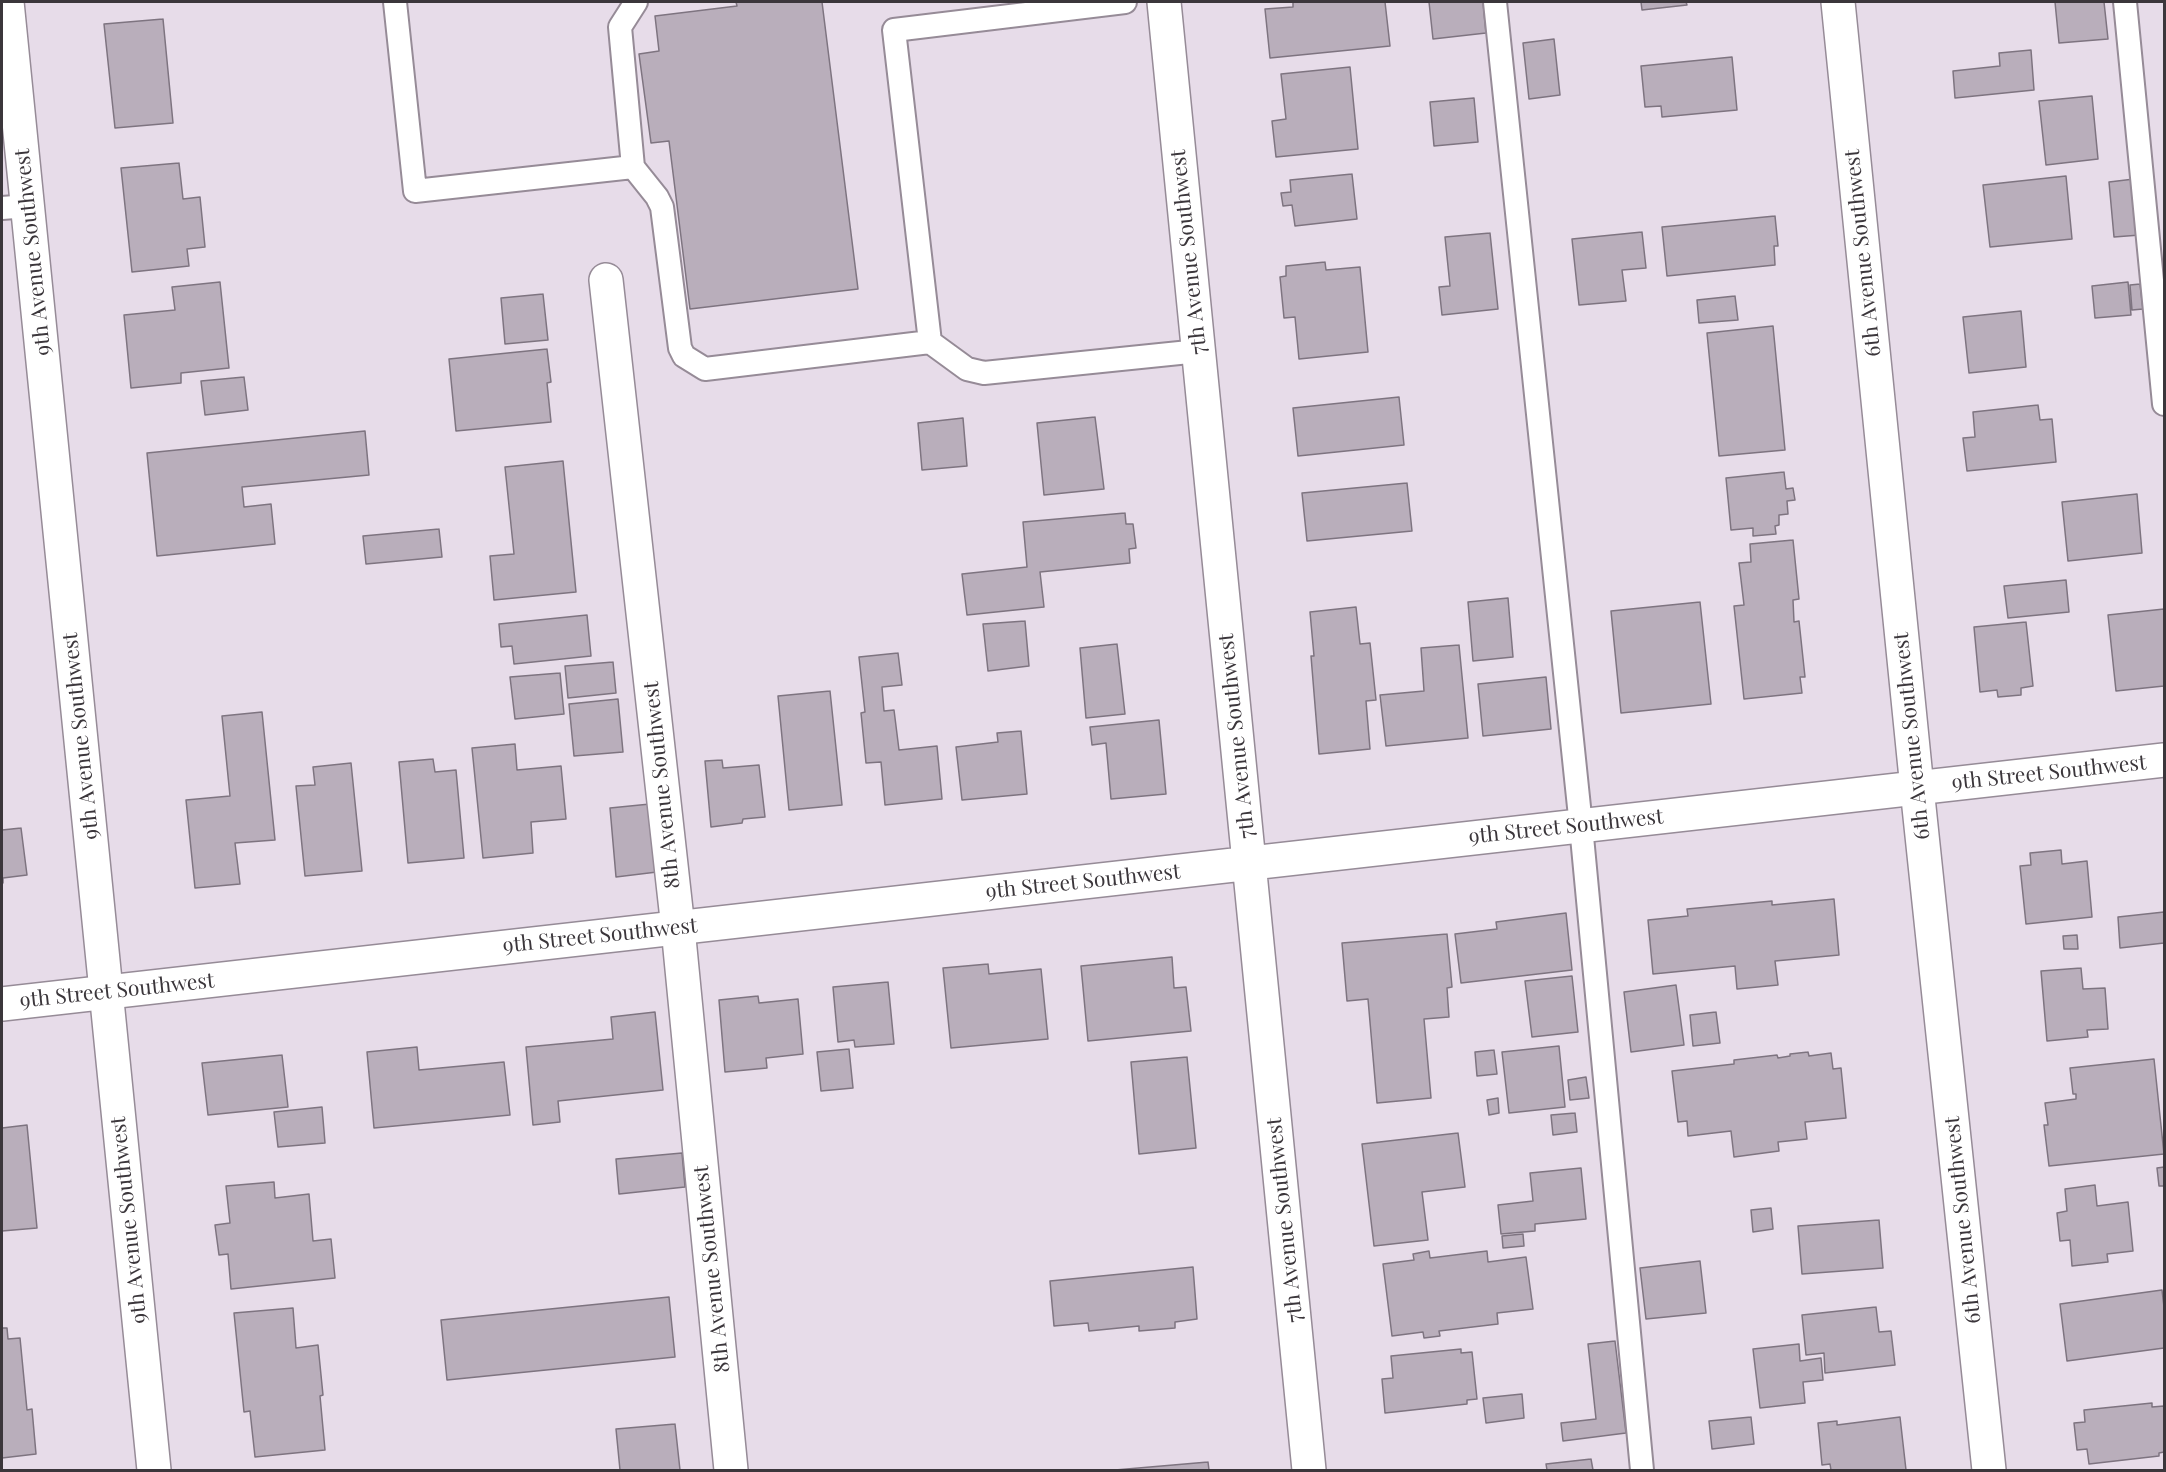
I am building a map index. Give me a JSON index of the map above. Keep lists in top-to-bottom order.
{
  "streets": {
    "street": [
      "9th Avenue Southwest",
      "7th Avenue Southwest",
      "6th Avenue Southwest",
      "9th Street Southwest",
      "8th Avenue Southwest"
    ]
  },
  "crossings": [
    ["9th Avenue Southwest", "9th Street Southwest"],
    ["7th Avenue Southwest", "9th Street Southwest"],
    ["6th Avenue Southwest", "9th Street Southwest"],
    ["9th Street Southwest", "8th Avenue Southwest"]
  ]
}
